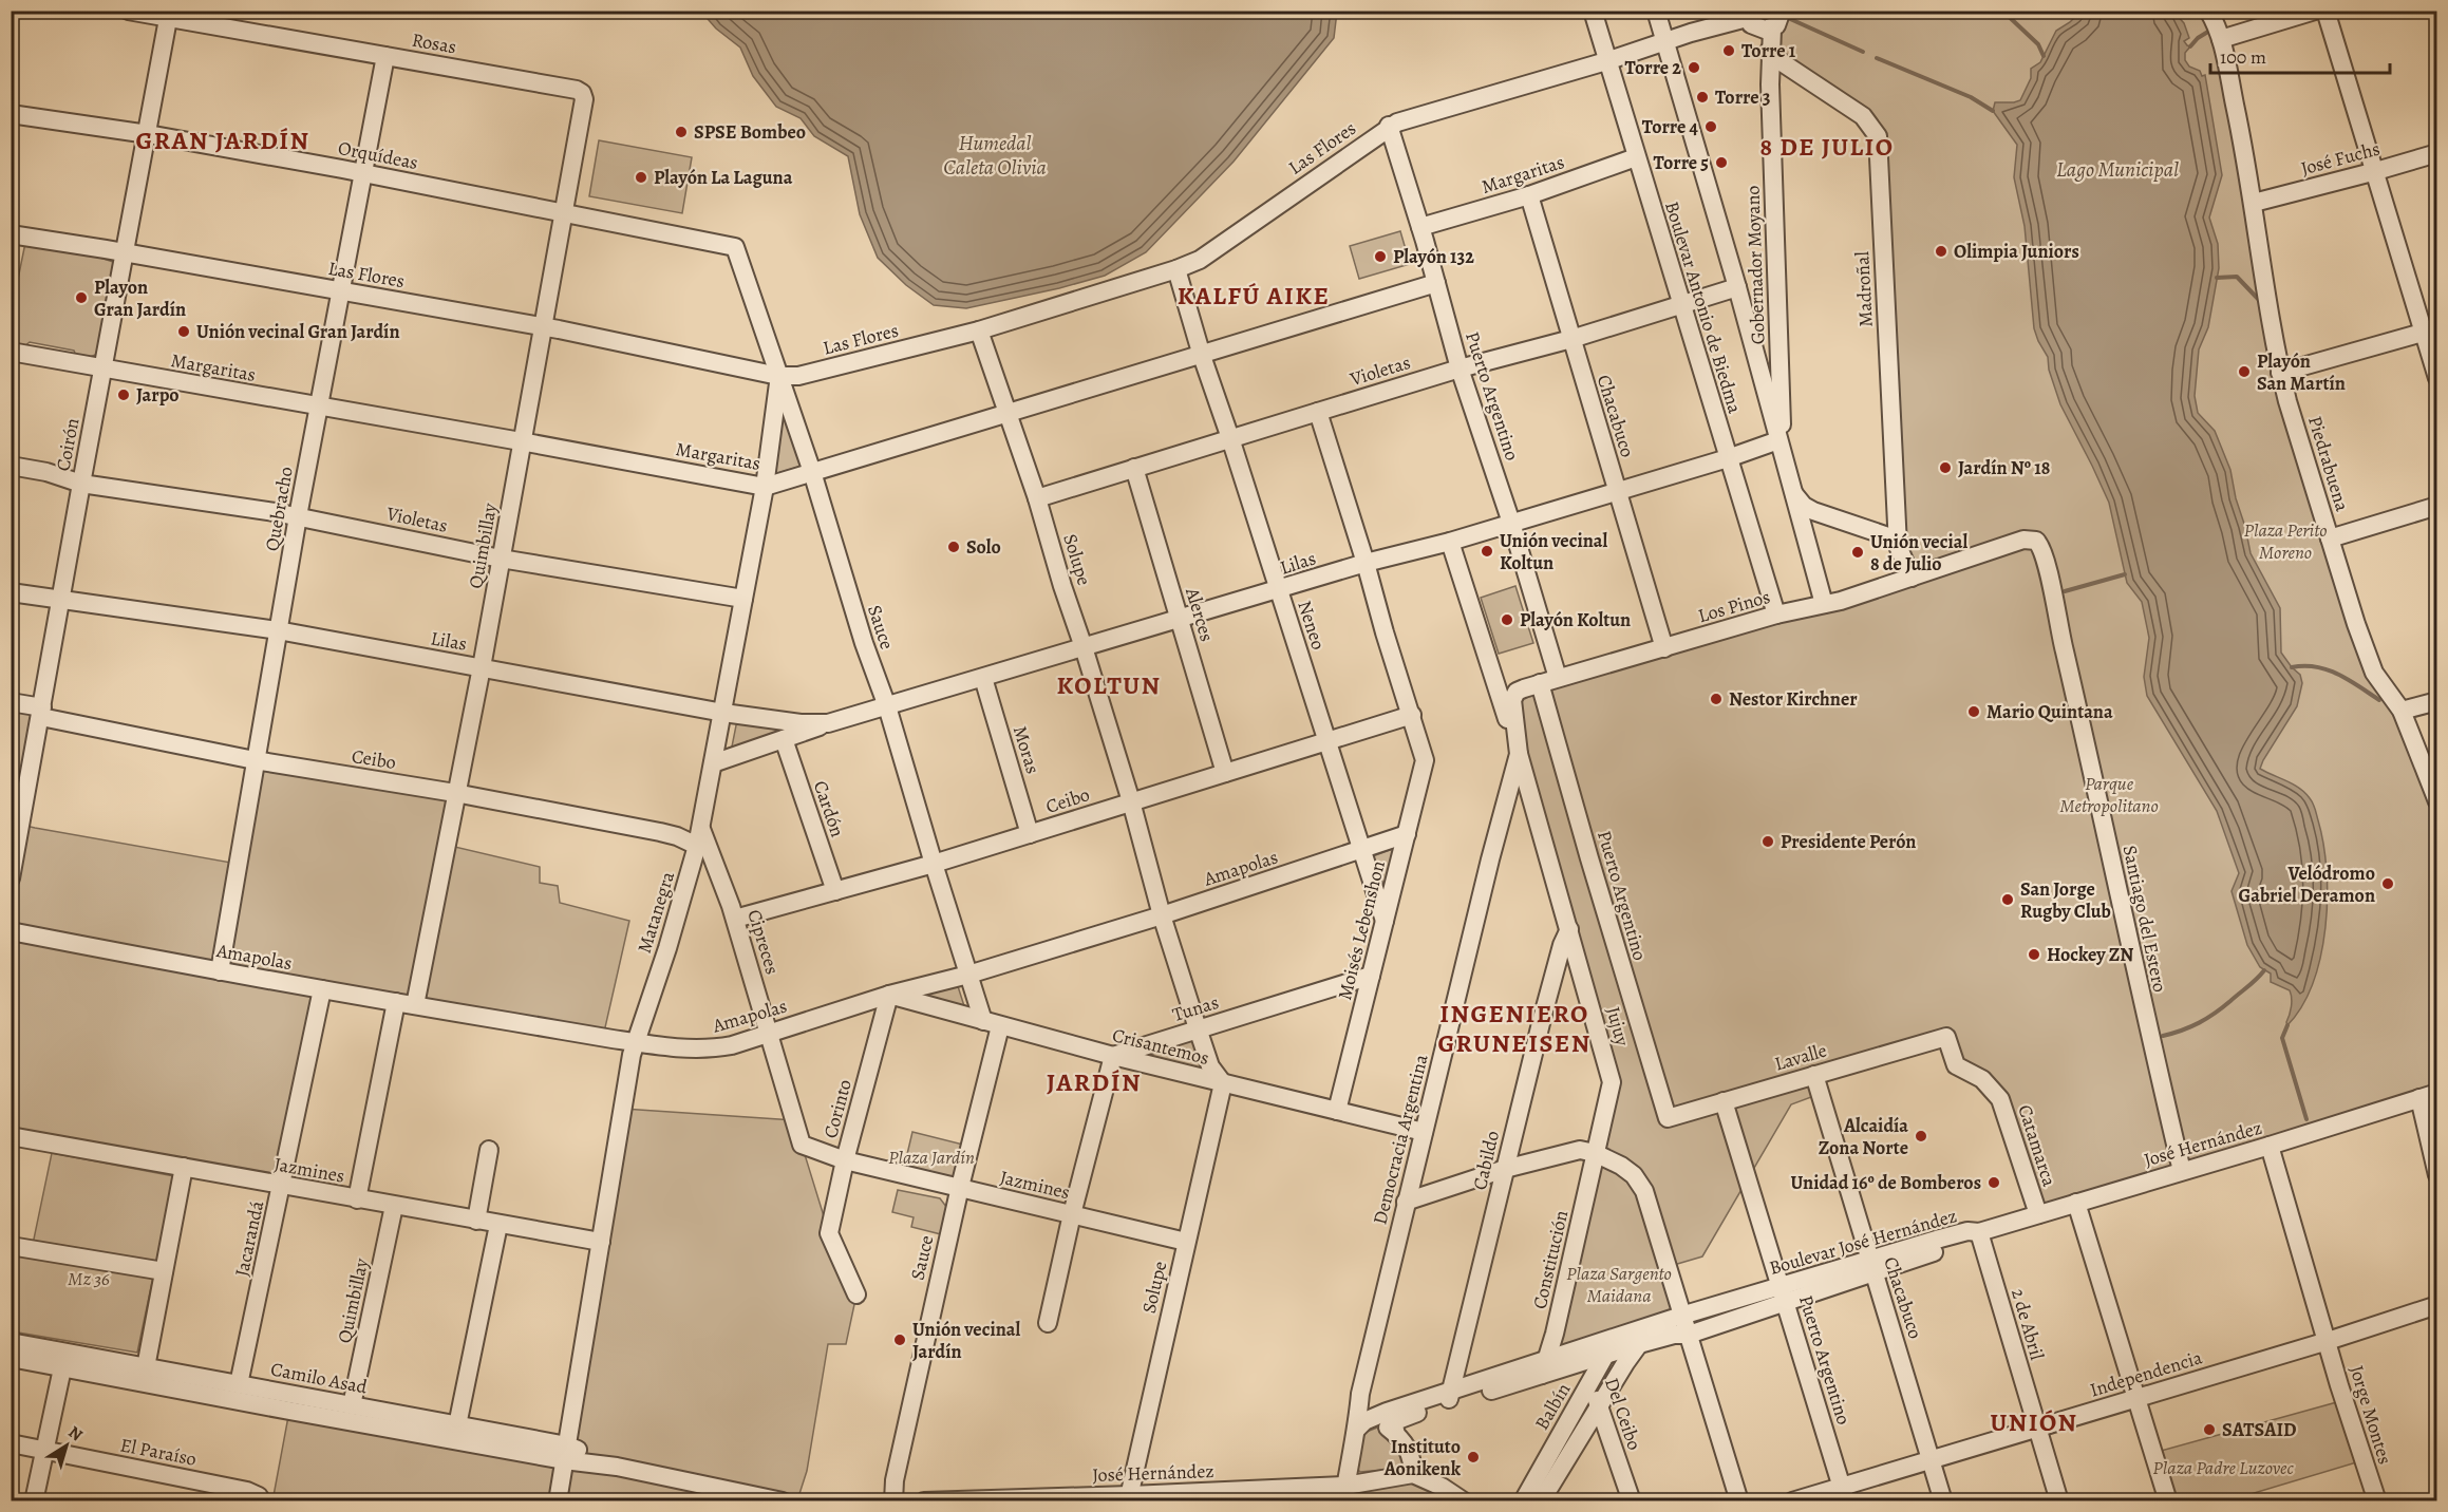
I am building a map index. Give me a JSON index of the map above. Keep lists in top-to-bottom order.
{
  "streets": {
    "street": [
      "Rosas",
      "Las Flores",
      "Orquídeas",
      "José Fuchs",
      "Margaritas",
      "Gobernador Moyano",
      "Madroñal",
      "Boulevar Antonio de Biedma",
      "Violetas",
      "Puerto Argentino",
      "Chacabuco",
      "Coirón",
      "Piedrabuena",
      "Quebracho",
      "Quimbillay",
      "Solupe",
      "Lilas",
      "Los Pinos",
      "Alerces",
      "Neneo",
      "Sauce",
      "Moras",
      "Ceibo",
      "Cardón",
      "Amapolas",
      "Matanegra",
      "Santiago del Estero",
      "Moisés Lebenshon",
      "Cipreces",
      "Tunas",
      "Jujuy",
      "Crisantemos",
      "Lavalle",
      "Corinto",
      "Democracia Argentina",
      "José Hernández",
      "Catamarca",
      "Cabildo",
      "Jazmines",
      "Jacarandá",
      "Boulevar José Hernández",
      "Constitución",
      "2 de Abril",
      "Independencia",
      "Camilo Asad",
      "Balbín",
      "Del Ceibo",
      "Jorge Montes",
      "El Paraíso"
    ]
  },
  "crossings": [
    ["Rosas", "Coirón"],
    ["Rosas", "Quebracho"],
    ["Rosas", "Quimbillay"],
    ["Las Flores", "Boulevar Antonio de Biedma"],
    ["Las Flores", "Puerto Argentino"],
    ["Las Flores", "Coirón"],
    ["Las Flores", "Quebracho"],
    ["Las Flores", "Quimbillay"],
    ["Las Flores", "Solupe"],
    ["Las Flores", "Neneo"],
    ["Las Flores", "Sauce"],
    ["Las Flores", "Matanegra"],
    ["Orquídeas", "Coirón"],
    ["Orquídeas", "Quebracho"],
    ["Orquídeas", "Quimbillay"],
    ["Orquídeas", "Sauce"],
    ["José Fuchs", "Piedrabuena"],
    ["Margaritas", "Boulevar Antonio de Biedma"],
    ["Margaritas", "Puerto Argentino"],
    ["Margaritas", "Chacabuco"],
    ["Margaritas", "Coirón"],
    ["Margaritas", "Quebracho"],
    ["Margaritas", "Quimbillay"],
    ["Margaritas", "Solupe"],
    ["Margaritas", "Neneo"],
    ["Margaritas", "Sauce"],
    ["Margaritas", "Matanegra"],
    ["Gobernador Moyano", "Madroñal"],
    ["Gobernador Moyano", "Boulevar Antonio de Biedma"],
    ["Gobernador Moyano", "Lilas"],
    ["Madroñal", "Los Pinos"],
    ["Boulevar Antonio de Biedma", "Violetas"],
    ["Boulevar Antonio de Biedma", "Lilas"],
    ["Boulevar Antonio de Biedma", "Los Pinos"],
    ["Violetas", "Puerto Argentino"],
    ["Violetas", "Chacabuco"],
    ["Violetas", "Coirón"],
    ["Violetas", "Quebracho"],
    ["Violetas", "Quimbillay"],
    ["Violetas", "Solupe"],
    ["Violetas", "Alerces"],
    ["Violetas", "Neneo"],
    ["Violetas", "Matanegra"],
    ["Puerto Argentino", "Lilas"],
    ["Puerto Argentino", "Los Pinos"],
    ["Puerto Argentino", "Lavalle"],
    ["Puerto Argentino", "Boulevar José Hernández"],
    ["Puerto Argentino", "Independencia"],
    ["Chacabuco", "Lilas"],
    ["Chacabuco", "Los Pinos"],
    ["Chacabuco", "Lavalle"],
    ["Chacabuco", "Boulevar José Hernández"],
    ["Chacabuco", "Independencia"],
    ["Coirón", "Lilas"],
    ["Coirón", "Ceibo"],
    ["Quebracho", "Lilas"],
    ["Quebracho", "Ceibo"],
    ["Quebracho", "Amapolas"],
    ["Quimbillay", "Lilas"],
    ["Quimbillay", "Ceibo"],
    ["Quimbillay", "Amapolas"],
    ["Quimbillay", "Jazmines"],
    ["Quimbillay", "Camilo Asad"],
    ["Solupe", "Lilas"],
    ["Solupe", "Ceibo"],
    ["Solupe", "Amapolas"],
    ["Solupe", "Tunas"],
    ["Solupe", "Crisantemos"],
    ["Solupe", "José Hernández"],
    ["Solupe", "Jazmines"],
    ["Lilas", "Alerces"],
    ["Lilas", "Neneo"],
    ["Lilas", "Sauce"],
    ["Lilas", "Moras"],
    ["Lilas", "Cardón"],
    ["Lilas", "Matanegra"],
    ["Lilas", "Jujuy"],
    ["Los Pinos", "Santiago del Estero"],
    ["Los Pinos", "Jujuy"],
    ["Los Pinos", "Democracia Argentina"],
    ["Alerces", "Ceibo"],
    ["Neneo", "Ceibo"],
    ["Neneo", "Amapolas"],
    ["Neneo", "Moisés Lebenshon"],
    ["Sauce", "Ceibo"],
    ["Sauce", "Amapolas"],
    ["Sauce", "Matanegra"],
    ["Sauce", "Crisantemos"],
    ["Sauce", "Jazmines"],
    ["Moras", "Ceibo"],
    ["Ceibo", "Cardón"],
    ["Ceibo", "Matanegra"],
    ["Ceibo", "Moisés Lebenshon"],
    ["Ceibo", "Cipreces"],
    ["Amapolas", "Matanegra"],
    ["Amapolas", "Moisés Lebenshon"],
    ["Amapolas", "Cipreces"],
    ["Amapolas", "Crisantemos"],
    ["Amapolas", "Corinto"],
    ["Amapolas", "Jacarandá"],
    ["Matanegra", "Cipreces"],
    ["Matanegra", "Jazmines"],
    ["Matanegra", "Camilo Asad"],
    ["Santiago del Estero", "José Hernández"],
    ["Moisés Lebenshon", "Tunas"],
    ["Moisés Lebenshon", "Crisantemos"],
    ["Cipreces", "Jazmines"],
    ["Tunas", "Crisantemos"],
    ["Jujuy", "Democracia Argentina"],
    ["Jujuy", "Cabildo"],
    ["Jujuy", "Constitución"],
    ["Crisantemos", "Corinto"],
    ["Crisantemos", "Democracia Argentina"],
    ["Lavalle", "Catamarca"],
    ["Corinto", "Jazmines"],
    ["Democracia Argentina", "José Hernández"],
    ["Democracia Argentina", "Boulevar José Hernández"],
    ["José Hernández", "Catamarca"],
    ["José Hernández", "Boulevar José Hernández"],
    ["José Hernández", "2 de Abril"],
    ["Catamarca", "Independencia"],
    ["Cabildo", "Boulevar José Hernández"],
    ["Jazmines", "Jacarandá"],
    ["Jacarandá", "Camilo Asad"],
    ["Boulevar José Hernández", "Constitución"],
    ["Boulevar José Hernández", "2 de Abril"],
    ["Boulevar José Hernández", "Balbín"],
    ["Boulevar José Hernández", "Del Ceibo"],
    ["2 de Abril", "Independencia"],
    ["Independencia", "Jorge Montes"],
    ["Balbín", "Del Ceibo"]
  ],
  "districts": [
    "GRAN JARDÍN",
    "8 DE JULIO",
    "KALFÚ AIKE",
    "KOLTUN",
    "INGENIERO GRUNEISEN",
    "JARDÍN",
    "UNIÓN"
  ],
  "water": ["Humedal Caleta Olivia", "Lago Municipal"],
  "parks": [
    "Plaza Perito Moreno",
    "Parque Metropolitano",
    "Plaza Jardín",
    "Plaza Sargento Maidana",
    "Mz 36",
    "Plaza Padre Luzovec"
  ],
  "places": [
    "Torre 1",
    "Torre 2",
    "Torre 3",
    "Torre 4",
    "SPSE Bombeo",
    "Torre 5",
    "Playón La Laguna",
    "Olimpia Juniors",
    "Playón 132",
    "Playon Gran Jardín",
    "Unión vecinal Gran Jardín",
    "Playón San Martín",
    "Jarpo",
    "Jardín Nº 18",
    "Solo",
    "Unión vecinal Koltun",
    "Unión vecial 8 de Julio",
    "Playón Koltun",
    "Nestor Kirchner",
    "Mario Quintana",
    "Presidente Perón",
    "Velódromo Gabriel Deramon",
    "San Jorge Rugby Club",
    "Hockey ZN",
    "Alcaidía Zona Norte",
    "Unidad 16º de Bomberos",
    "Unión vecinal Jardín",
    "SATSAID",
    "Instituto Aonikenk"
  ],
  "scale_bar": "100 m",
  "north": "top right"
}
